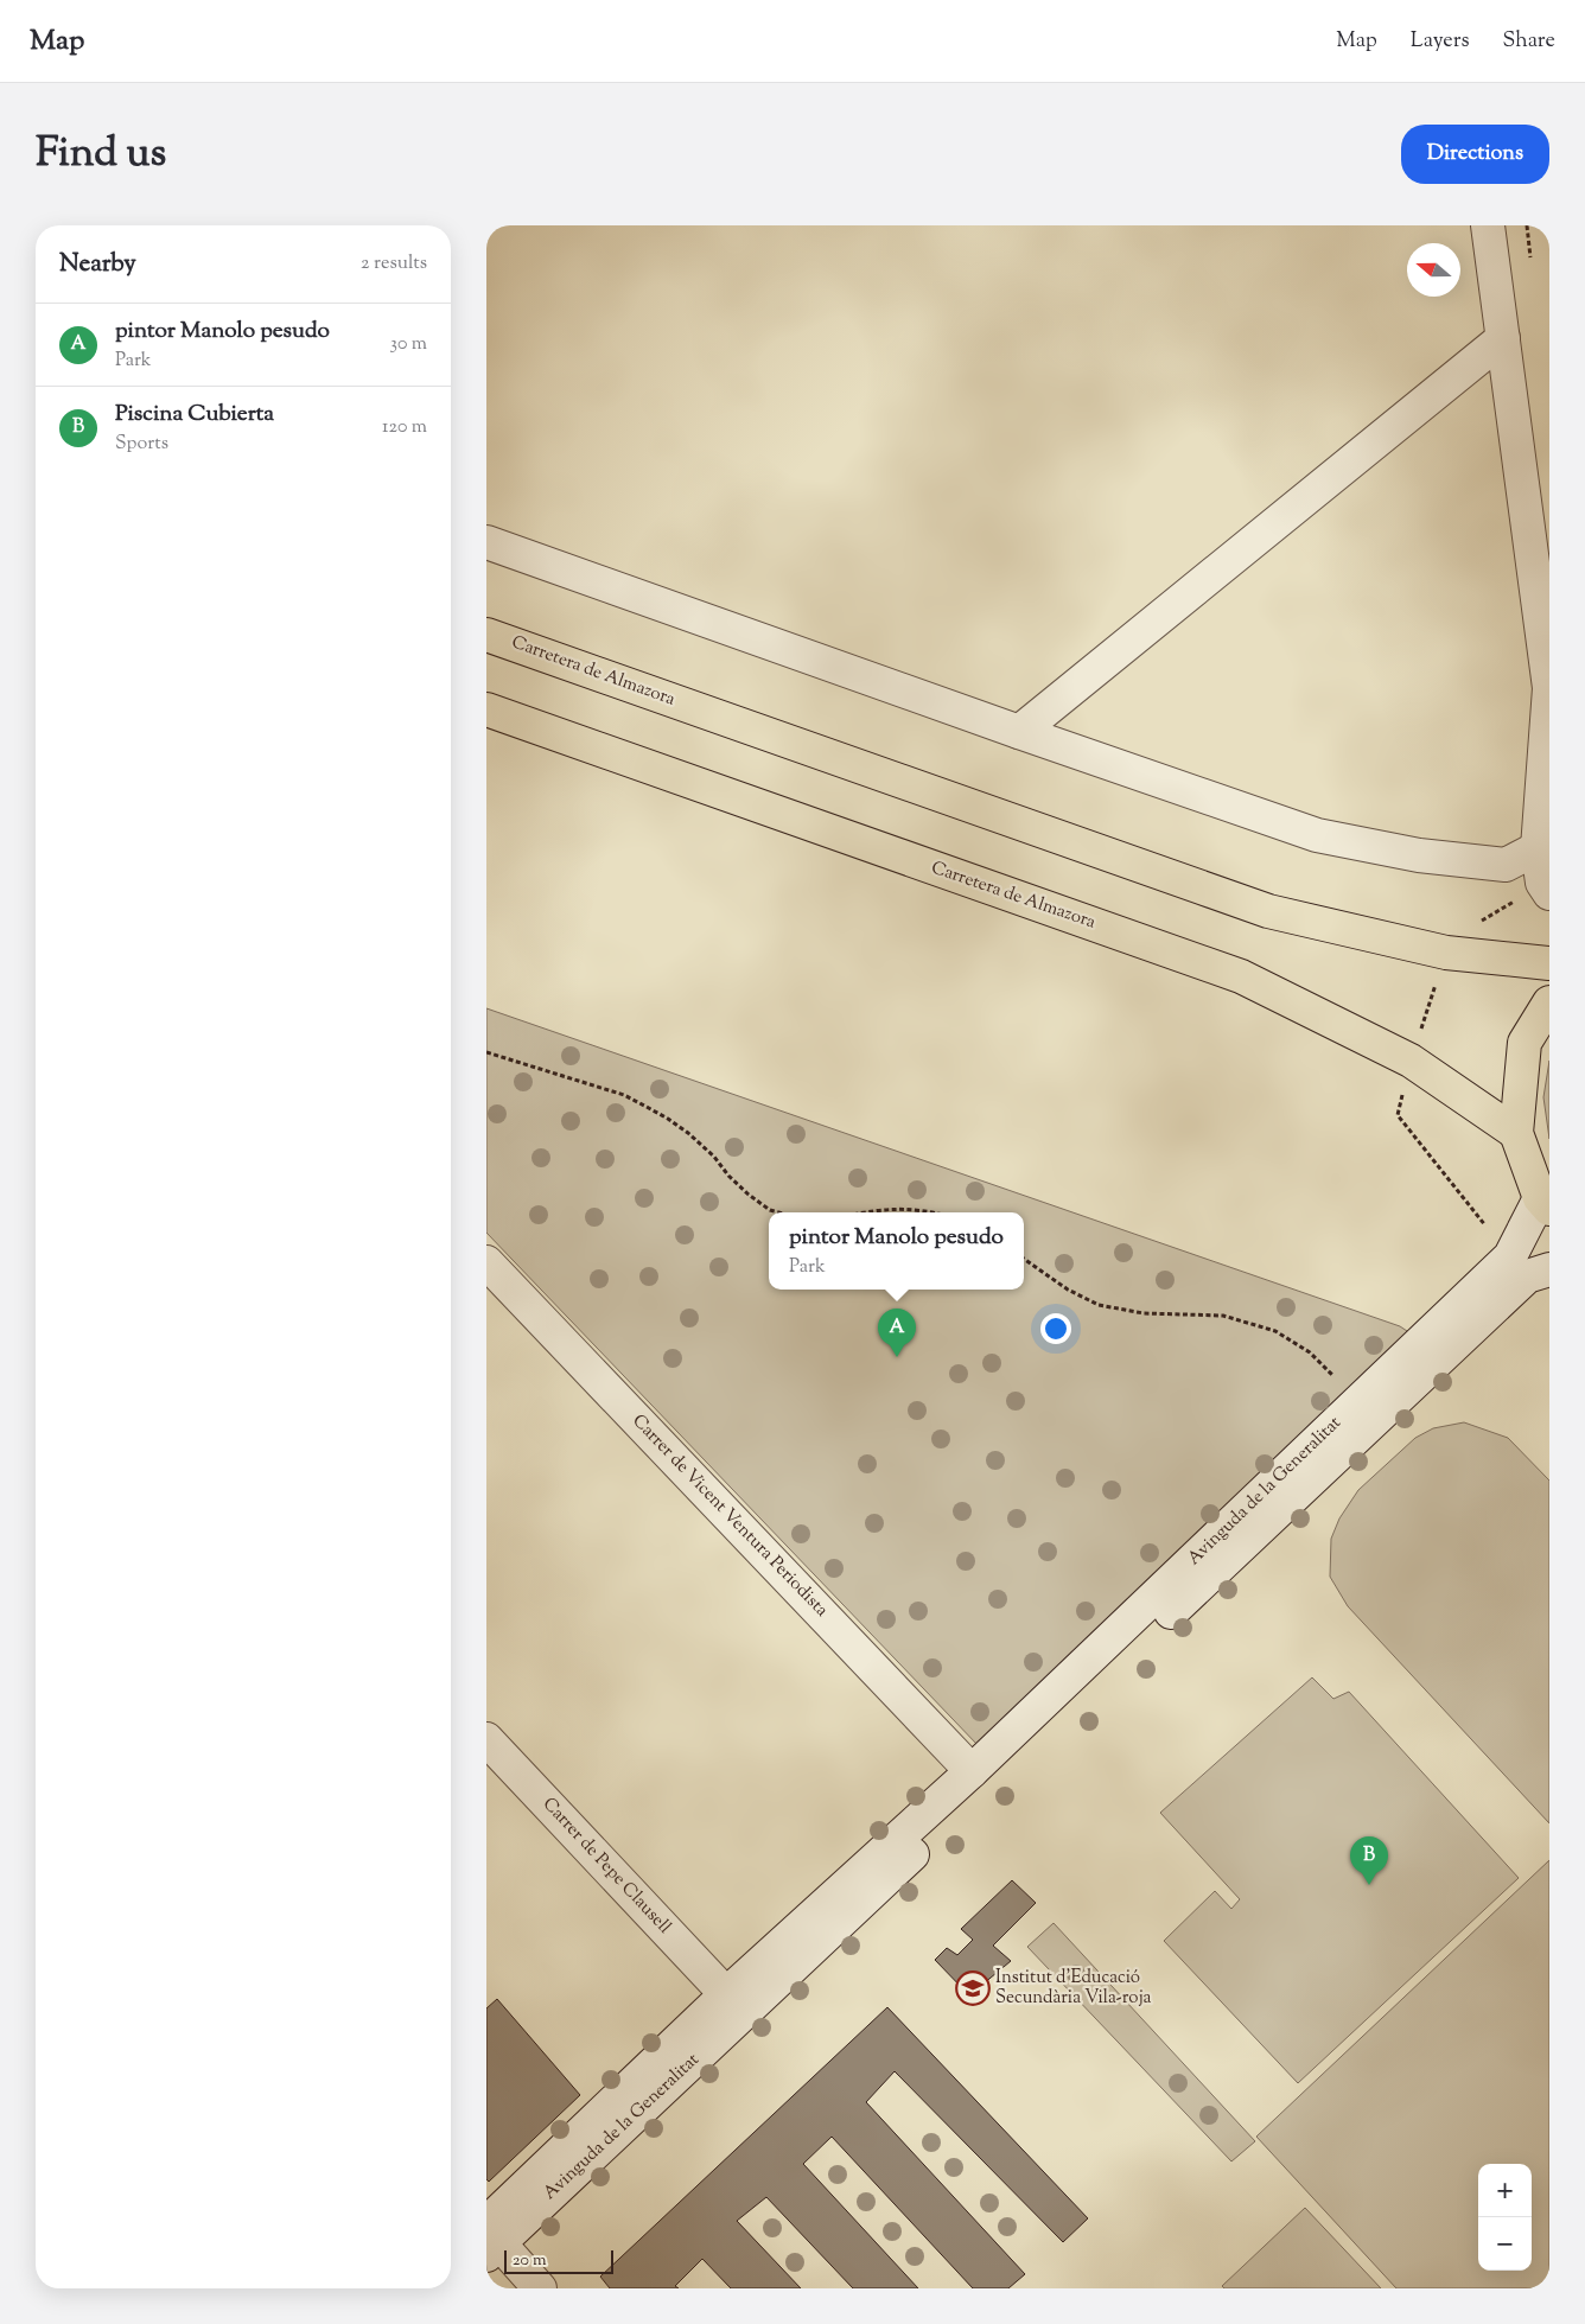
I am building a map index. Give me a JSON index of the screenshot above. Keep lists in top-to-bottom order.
{
  "streets": {
    "main road": ["Carretera de Almazora"],
    "street": ["Avinguda de la Generalitat", "Carrer de Vicent Ventura Periodista", "Carrer de Pepe Clausell"]
  },
  "crossings": [
    ["Avinguda de la Generalitat", "Carrer de Vicent Ventura Periodista"],
    ["Avinguda de la Generalitat", "Carrer de Pepe Clausell"]
  ],
  "places": {
    "school or university": ["Institut d'Educació Secundària Vila-roja"]
  },
  "scale_bar": "20 m",
  "north": "left",
  "page": {
    "header": "Map",
    "nav": ["Map", "Layers", "Share"],
    "title": "Find us",
    "buttons": "Directions",
    "heading": ["Nearby", "2 results"],
    "list": [
      {
        "mark": "A",
        "name": "pintor Manolo pesudo",
        "note": "Park",
        "value": "30 m"
      },
      {
        "mark": "B",
        "name": "Piscina Cubierta",
        "note": "Sports",
        "value": "120 m"
      }
    ],
    "popup": ["pintor Manolo pesudo", "Park"],
    "pins": ["A", "B"],
    "map_buttons": ["+", "−"],
    "scale": "20 m"
  }
}
